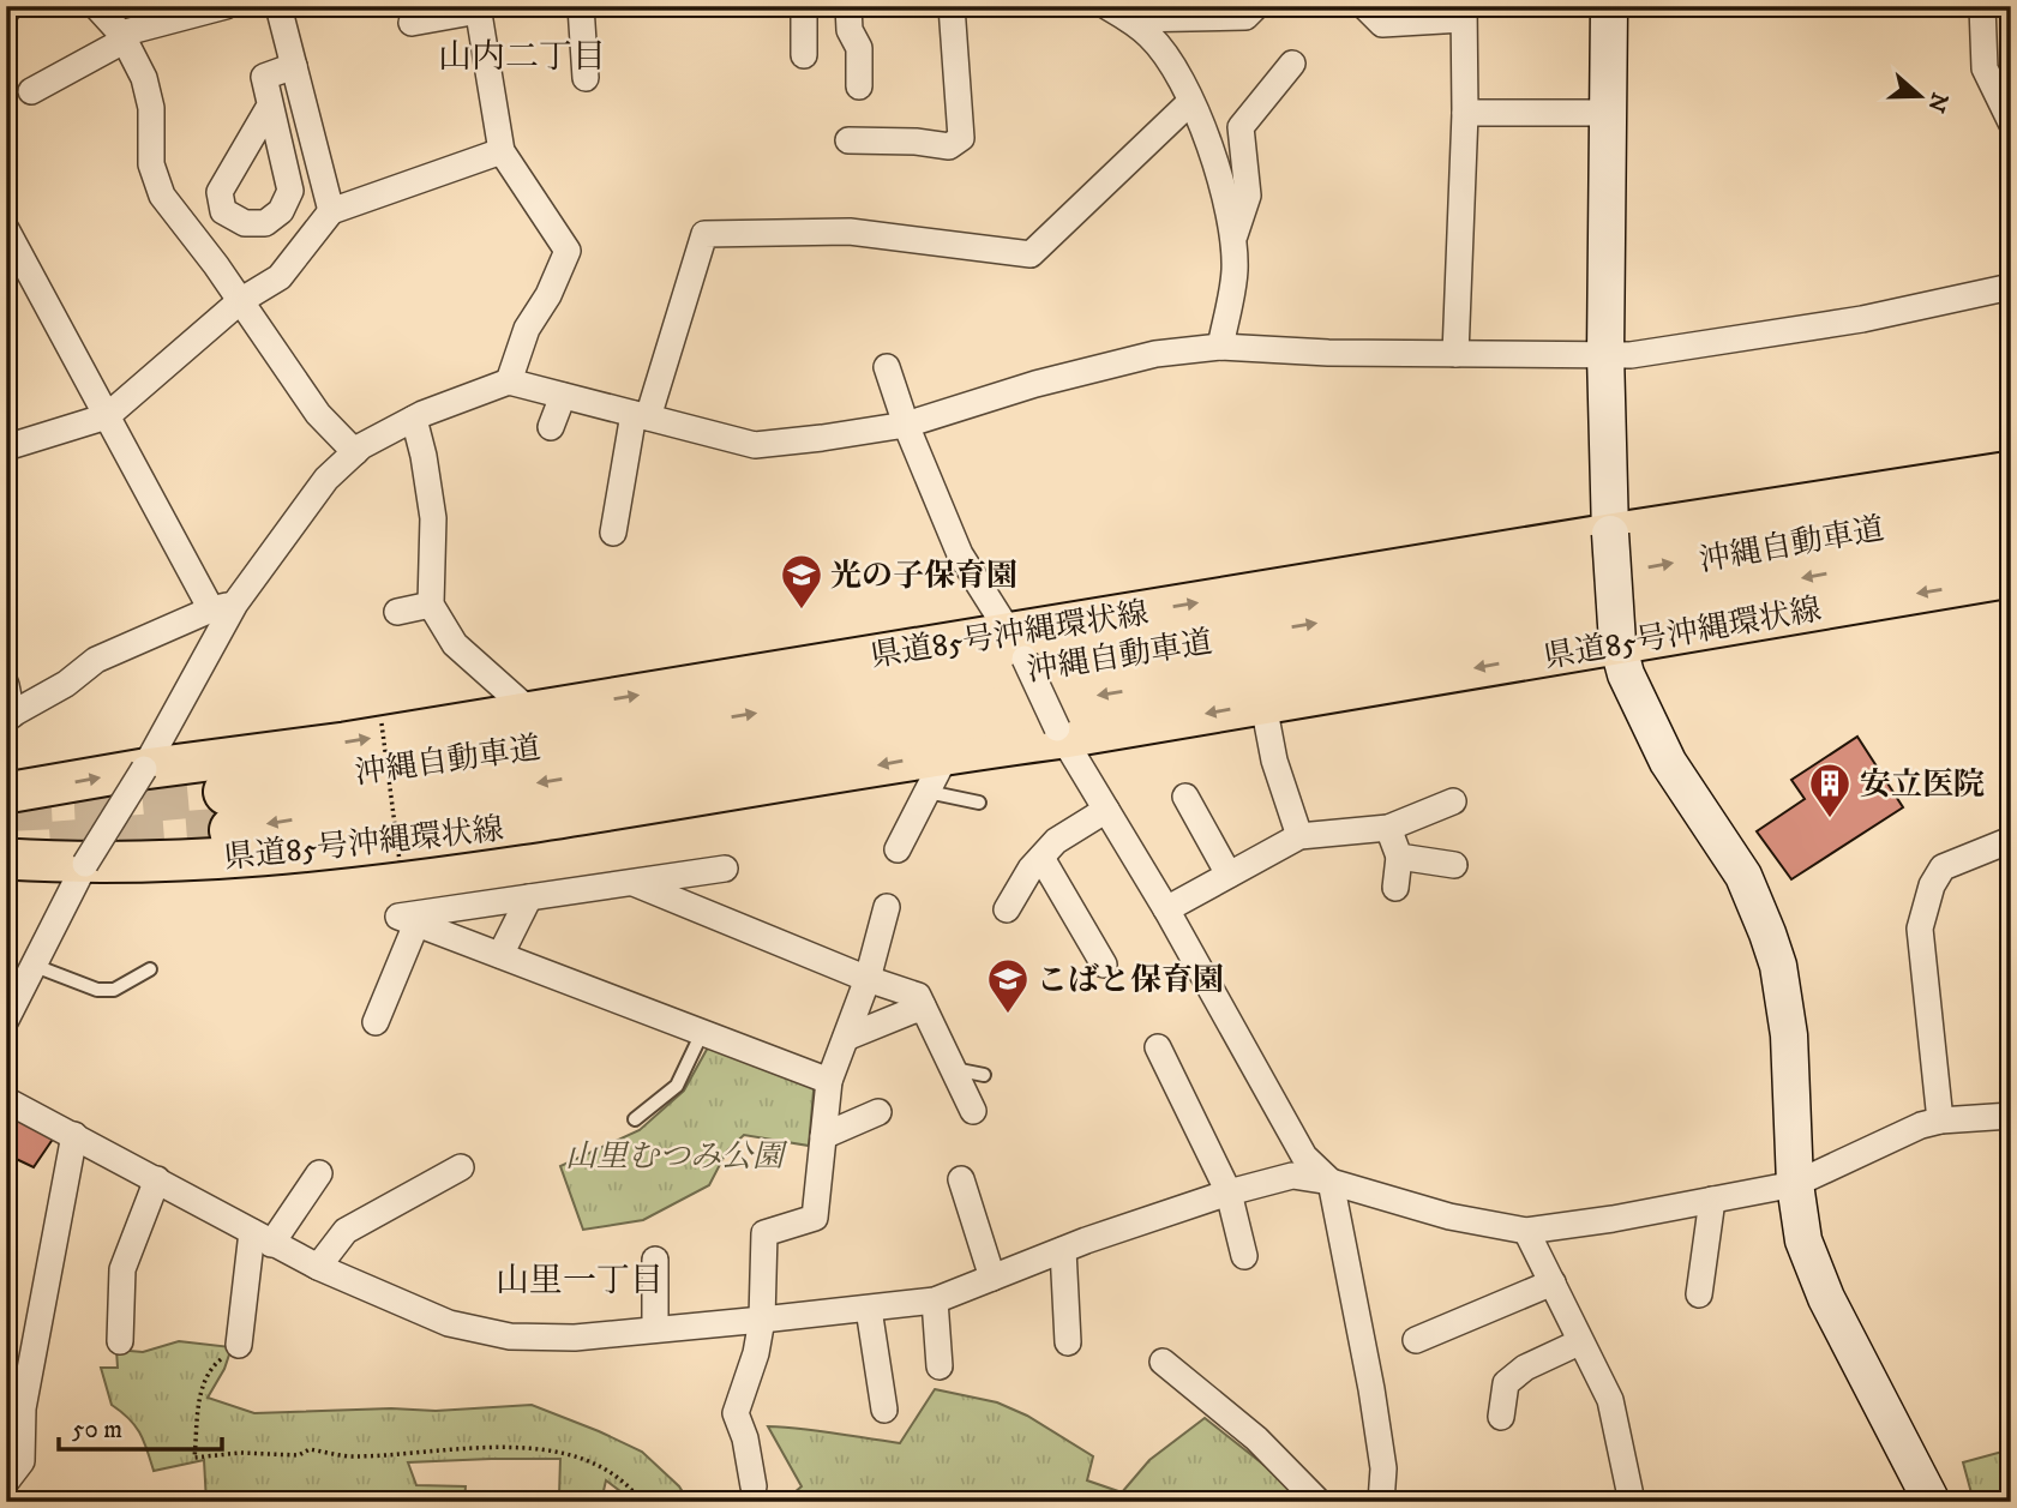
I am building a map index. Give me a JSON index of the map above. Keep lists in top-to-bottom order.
{
  "streets": {
    "highway": ["沖縄自動車道"],
    "main road": ["県道85号沖縄環状線"]
  },
  "districts": ["山内二丁目", "山里一丁目"],
  "parks": ["山里むつみ公園"],
  "places": {
    "school or university": ["光の子保育園", "こばと保育園"],
    "building": ["安立医院"]
  },
  "scale_bar": "50 m",
  "north": "right"
}
